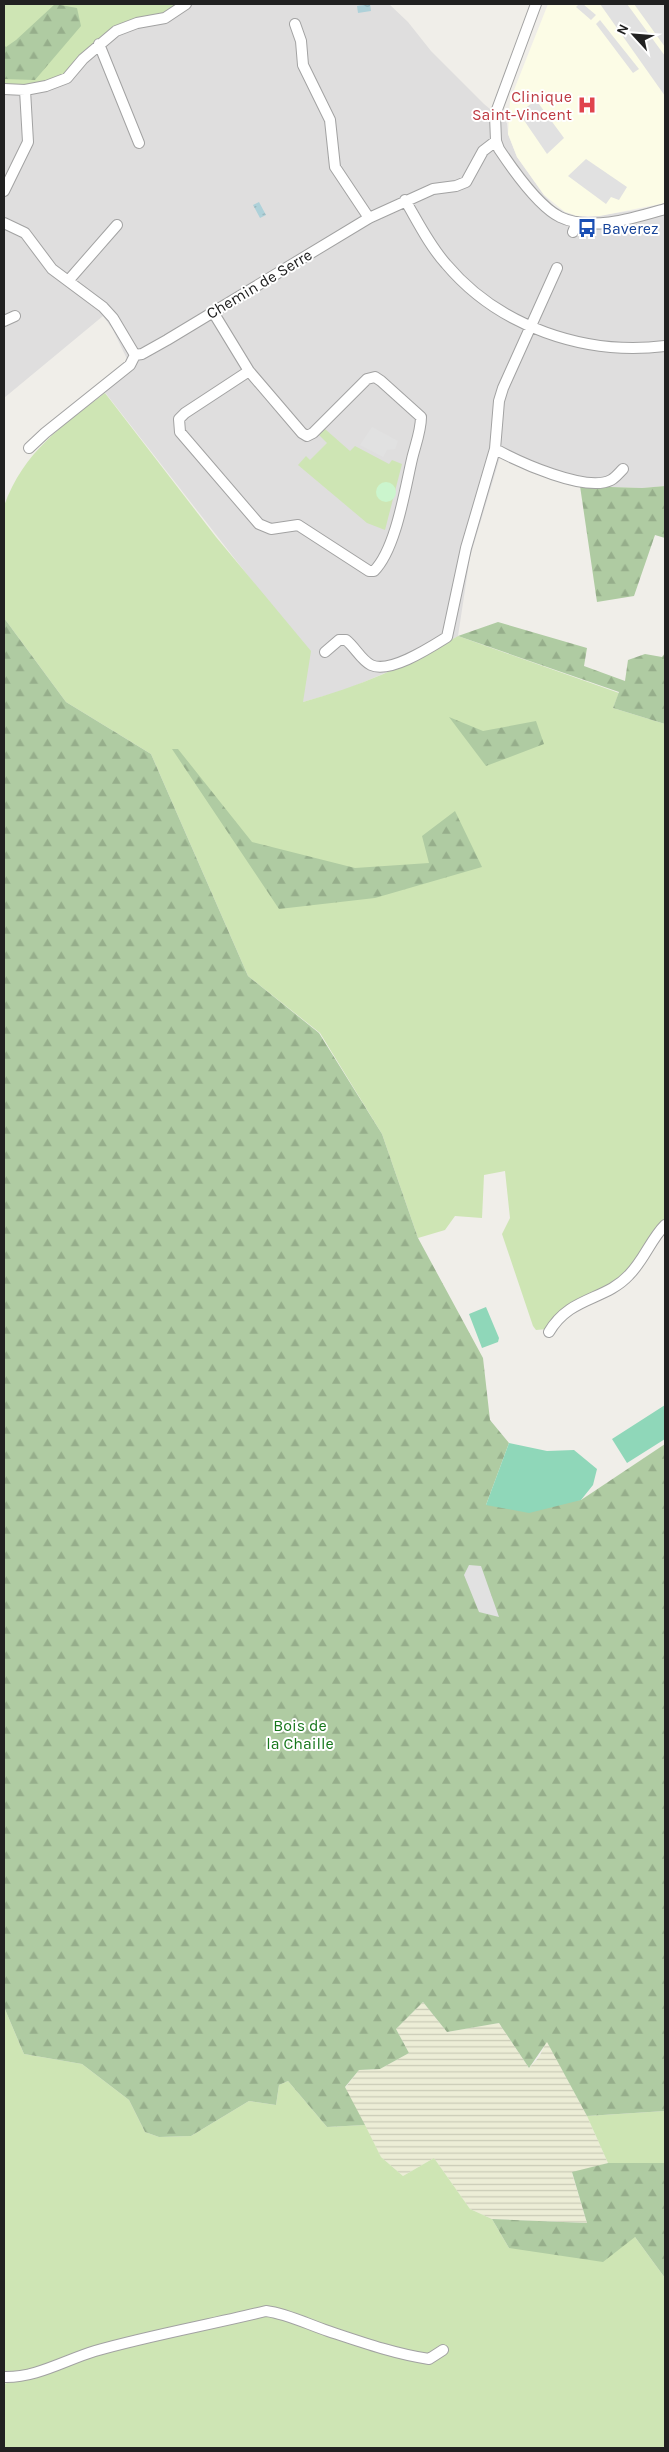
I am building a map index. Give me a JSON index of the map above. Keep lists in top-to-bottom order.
{
  "streets": {
    "street": ["Chemin de Serre"]
  },
  "parks": ["Bois de la Chaille"],
  "places": {
    "hospital": ["Clinique Saint-Vincent"],
    "bus stop": ["Baverez"]
  },
  "north": "top left"
}
